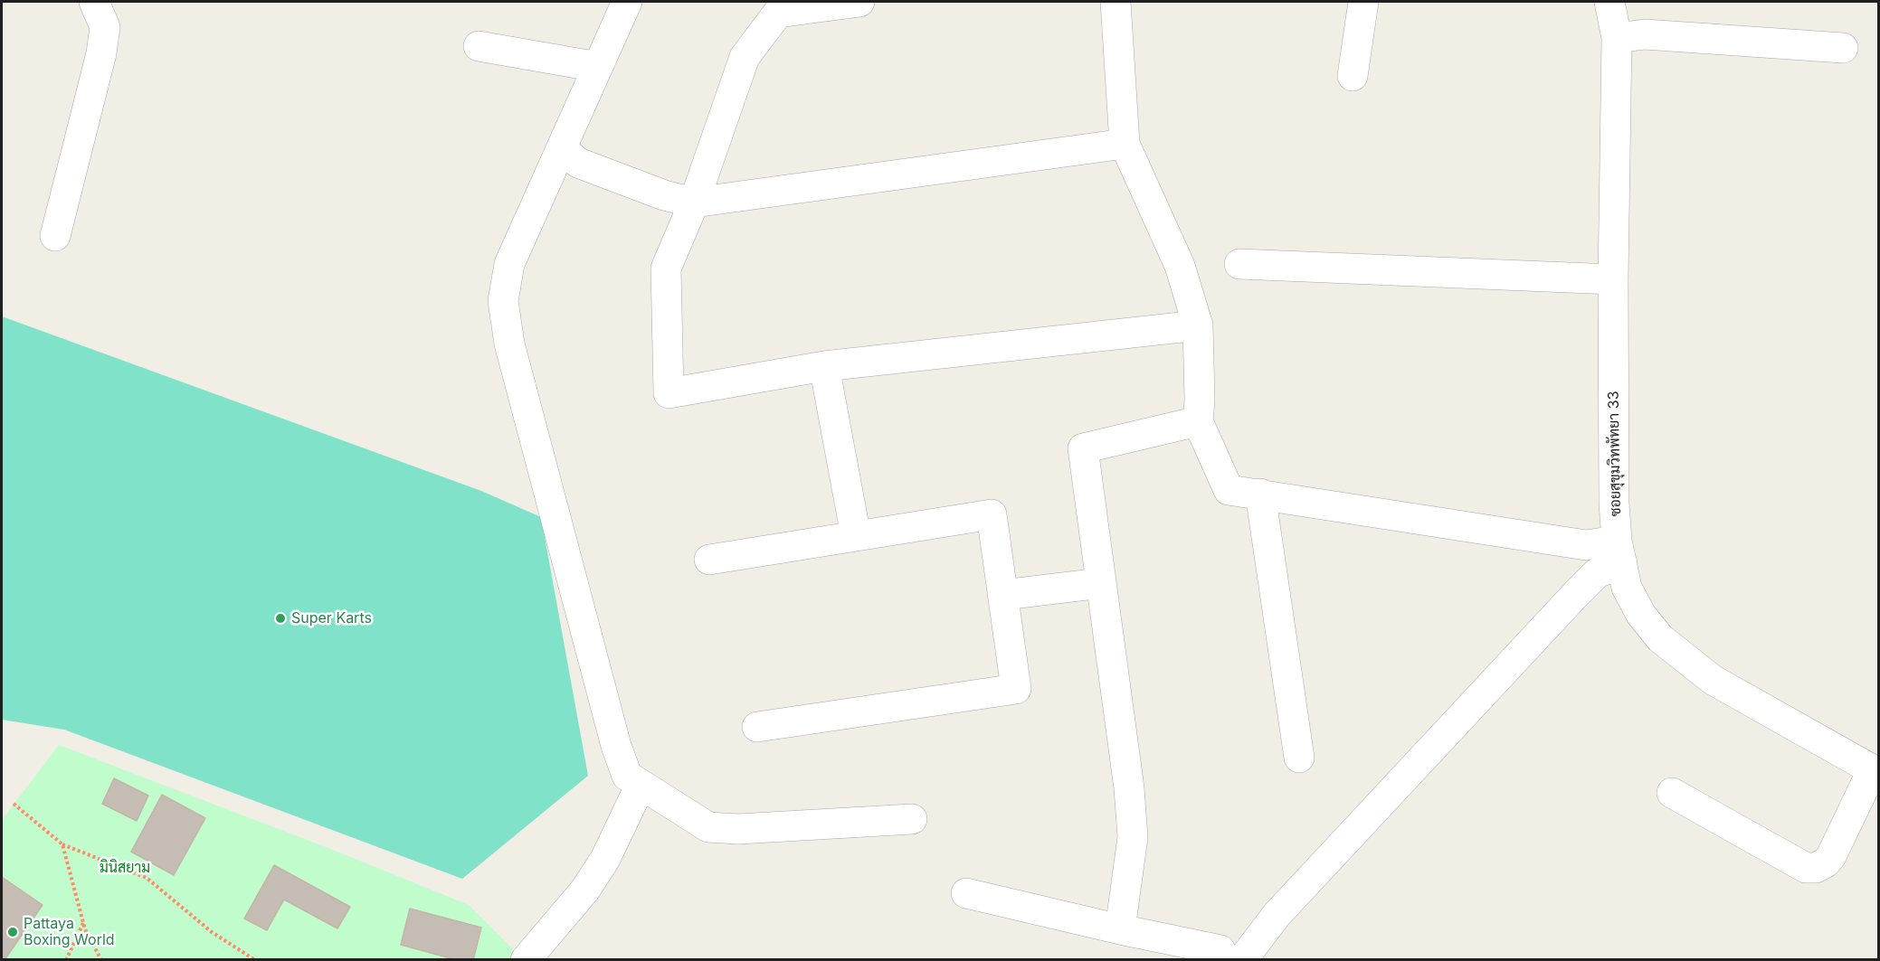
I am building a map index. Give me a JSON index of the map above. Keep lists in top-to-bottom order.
{
  "streets": {
    "street": ["ซอยสุขุมวิทพัทยา 33"]
  },
  "parks": ["มินิสยาม"],
  "places": ["Super Karts", "Pattaya Boxing World"]
}
